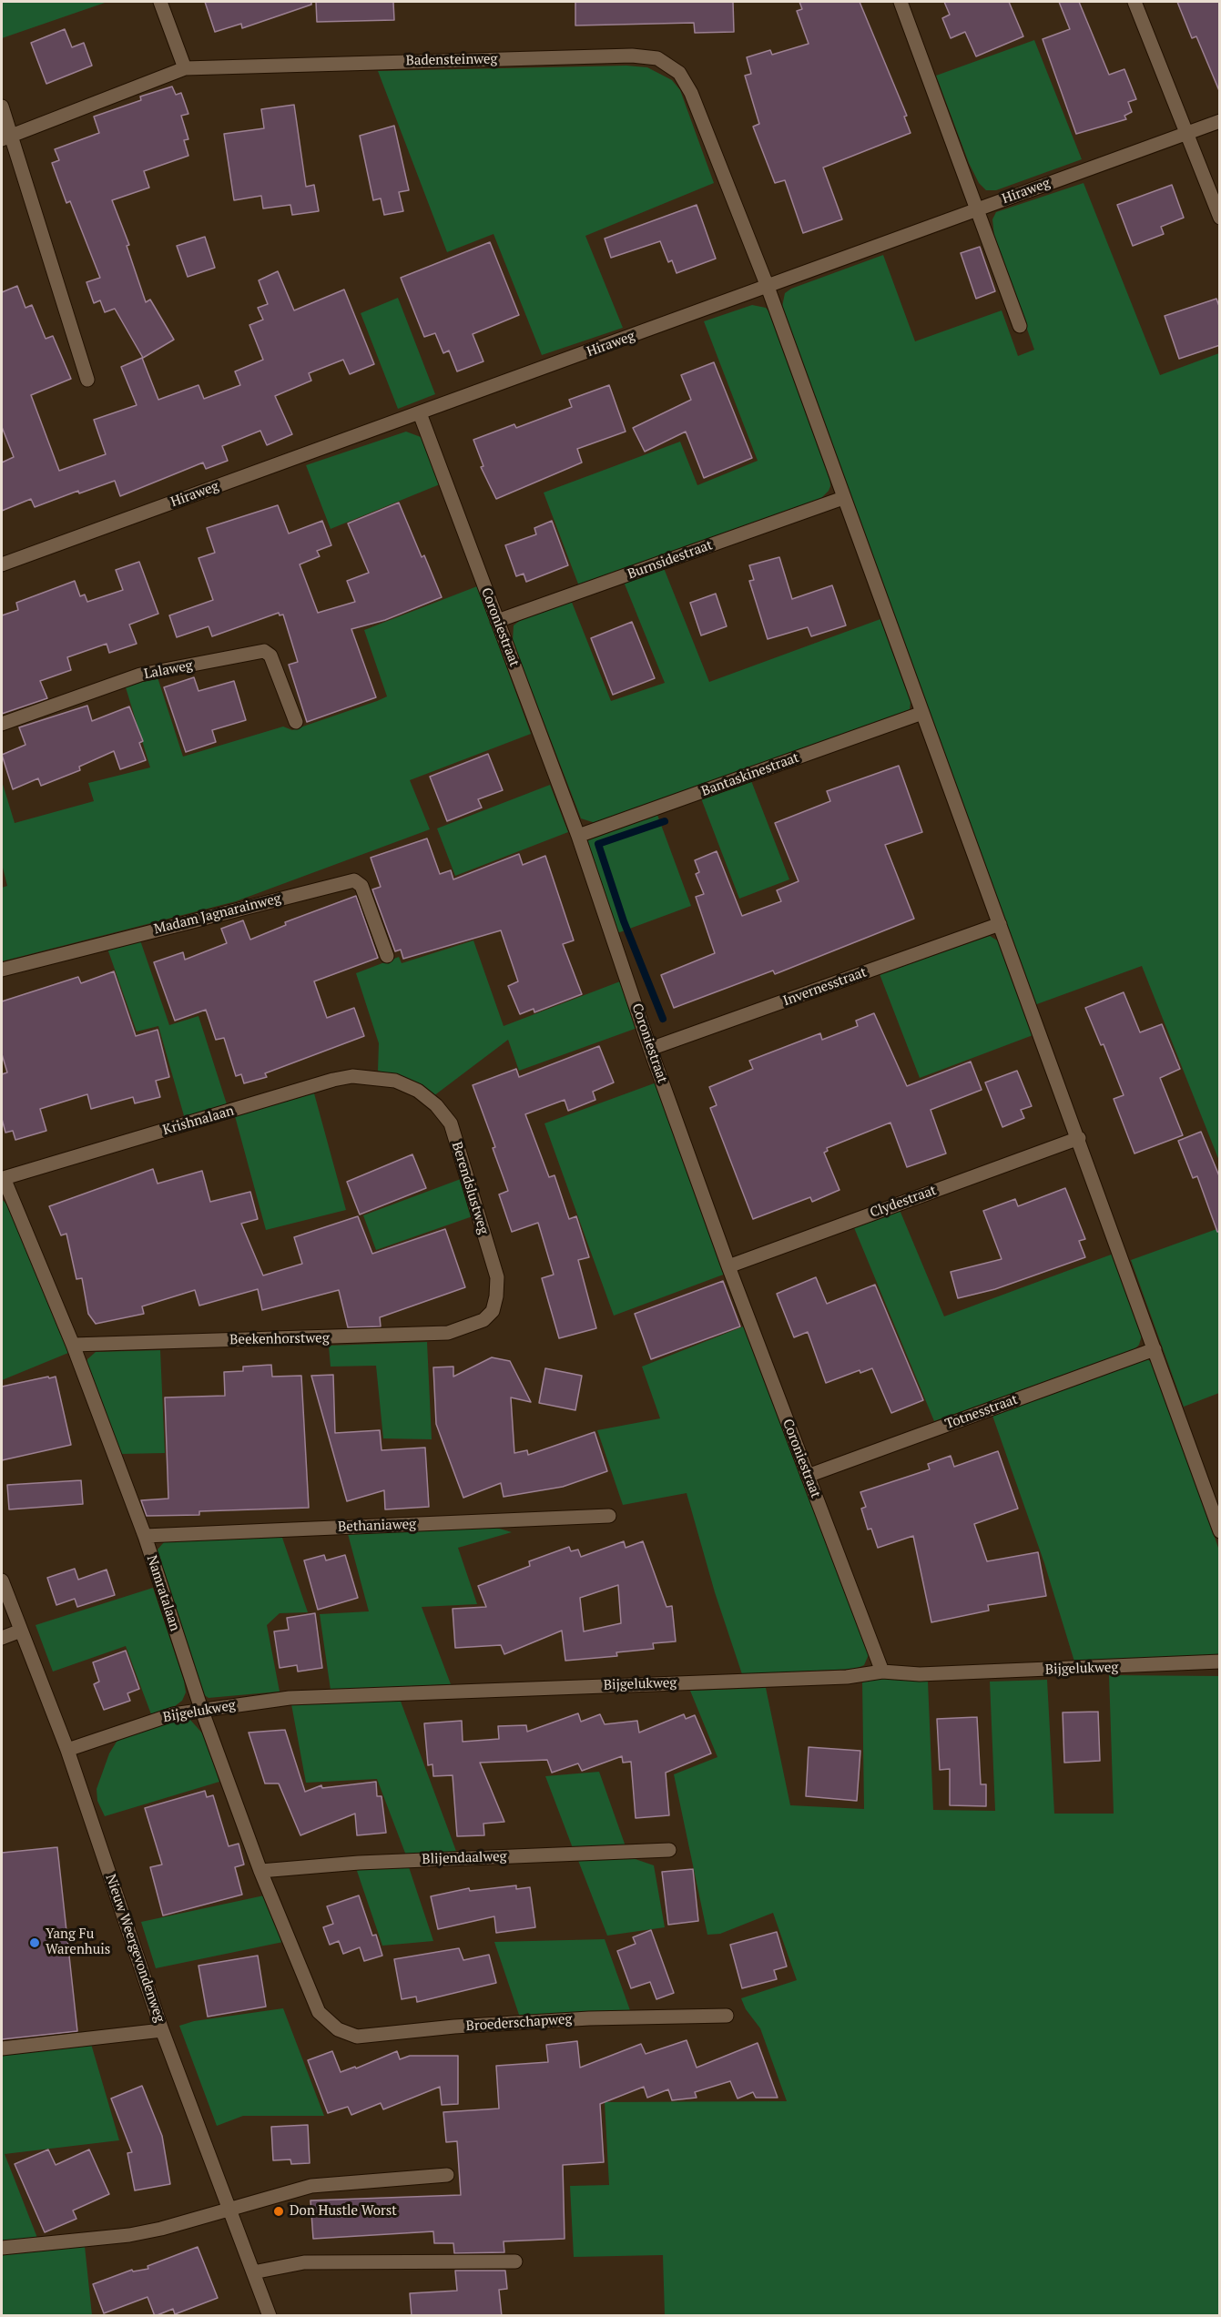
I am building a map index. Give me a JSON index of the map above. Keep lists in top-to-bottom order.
{
  "streets": {
    "street": [
      "Badensteinweg",
      "Hiraweg",
      "Burnsidestraat",
      "Coroniestraat",
      "Lalaweg",
      "Bantaskinestraat",
      "Madam Jagnarainweg",
      "Invernesstraat",
      "Krishnalaan",
      "Berendslustweg",
      "Clydestraat",
      "Beekenhorstweg",
      "Totnesstraat",
      "Bethaniaweg",
      "Namratalaan",
      "Bijgelukweg",
      "Blijendaalweg",
      "Nieuw Weergevondenweg",
      "Broederschapweg"
    ]
  },
  "crossings": [
    ["Badensteinweg", "Hiraweg"],
    ["Badensteinweg", "Burnsidestraat"],
    ["Badensteinweg", "Bantaskinestraat"],
    ["Badensteinweg", "Invernesstraat"],
    ["Badensteinweg", "Clydestraat"],
    ["Badensteinweg", "Totnesstraat"],
    ["Hiraweg", "Coroniestraat"],
    ["Burnsidestraat", "Coroniestraat"],
    ["Coroniestraat", "Bantaskinestraat"],
    ["Coroniestraat", "Invernesstraat"],
    ["Coroniestraat", "Clydestraat"],
    ["Coroniestraat", "Totnesstraat"],
    ["Coroniestraat", "Bijgelukweg"],
    ["Krishnalaan", "Berendslustweg"],
    ["Krishnalaan", "Namratalaan"],
    ["Berendslustweg", "Beekenhorstweg"],
    ["Beekenhorstweg", "Namratalaan"],
    ["Bethaniaweg", "Namratalaan"],
    ["Namratalaan", "Bijgelukweg"],
    ["Namratalaan", "Blijendaalweg"],
    ["Namratalaan", "Broederschapweg"],
    ["Bijgelukweg", "Nieuw Weergevondenweg"]
  ],
  "places": ["Yang Fu Warenhuis", "Don Hustle Worst"]
}
